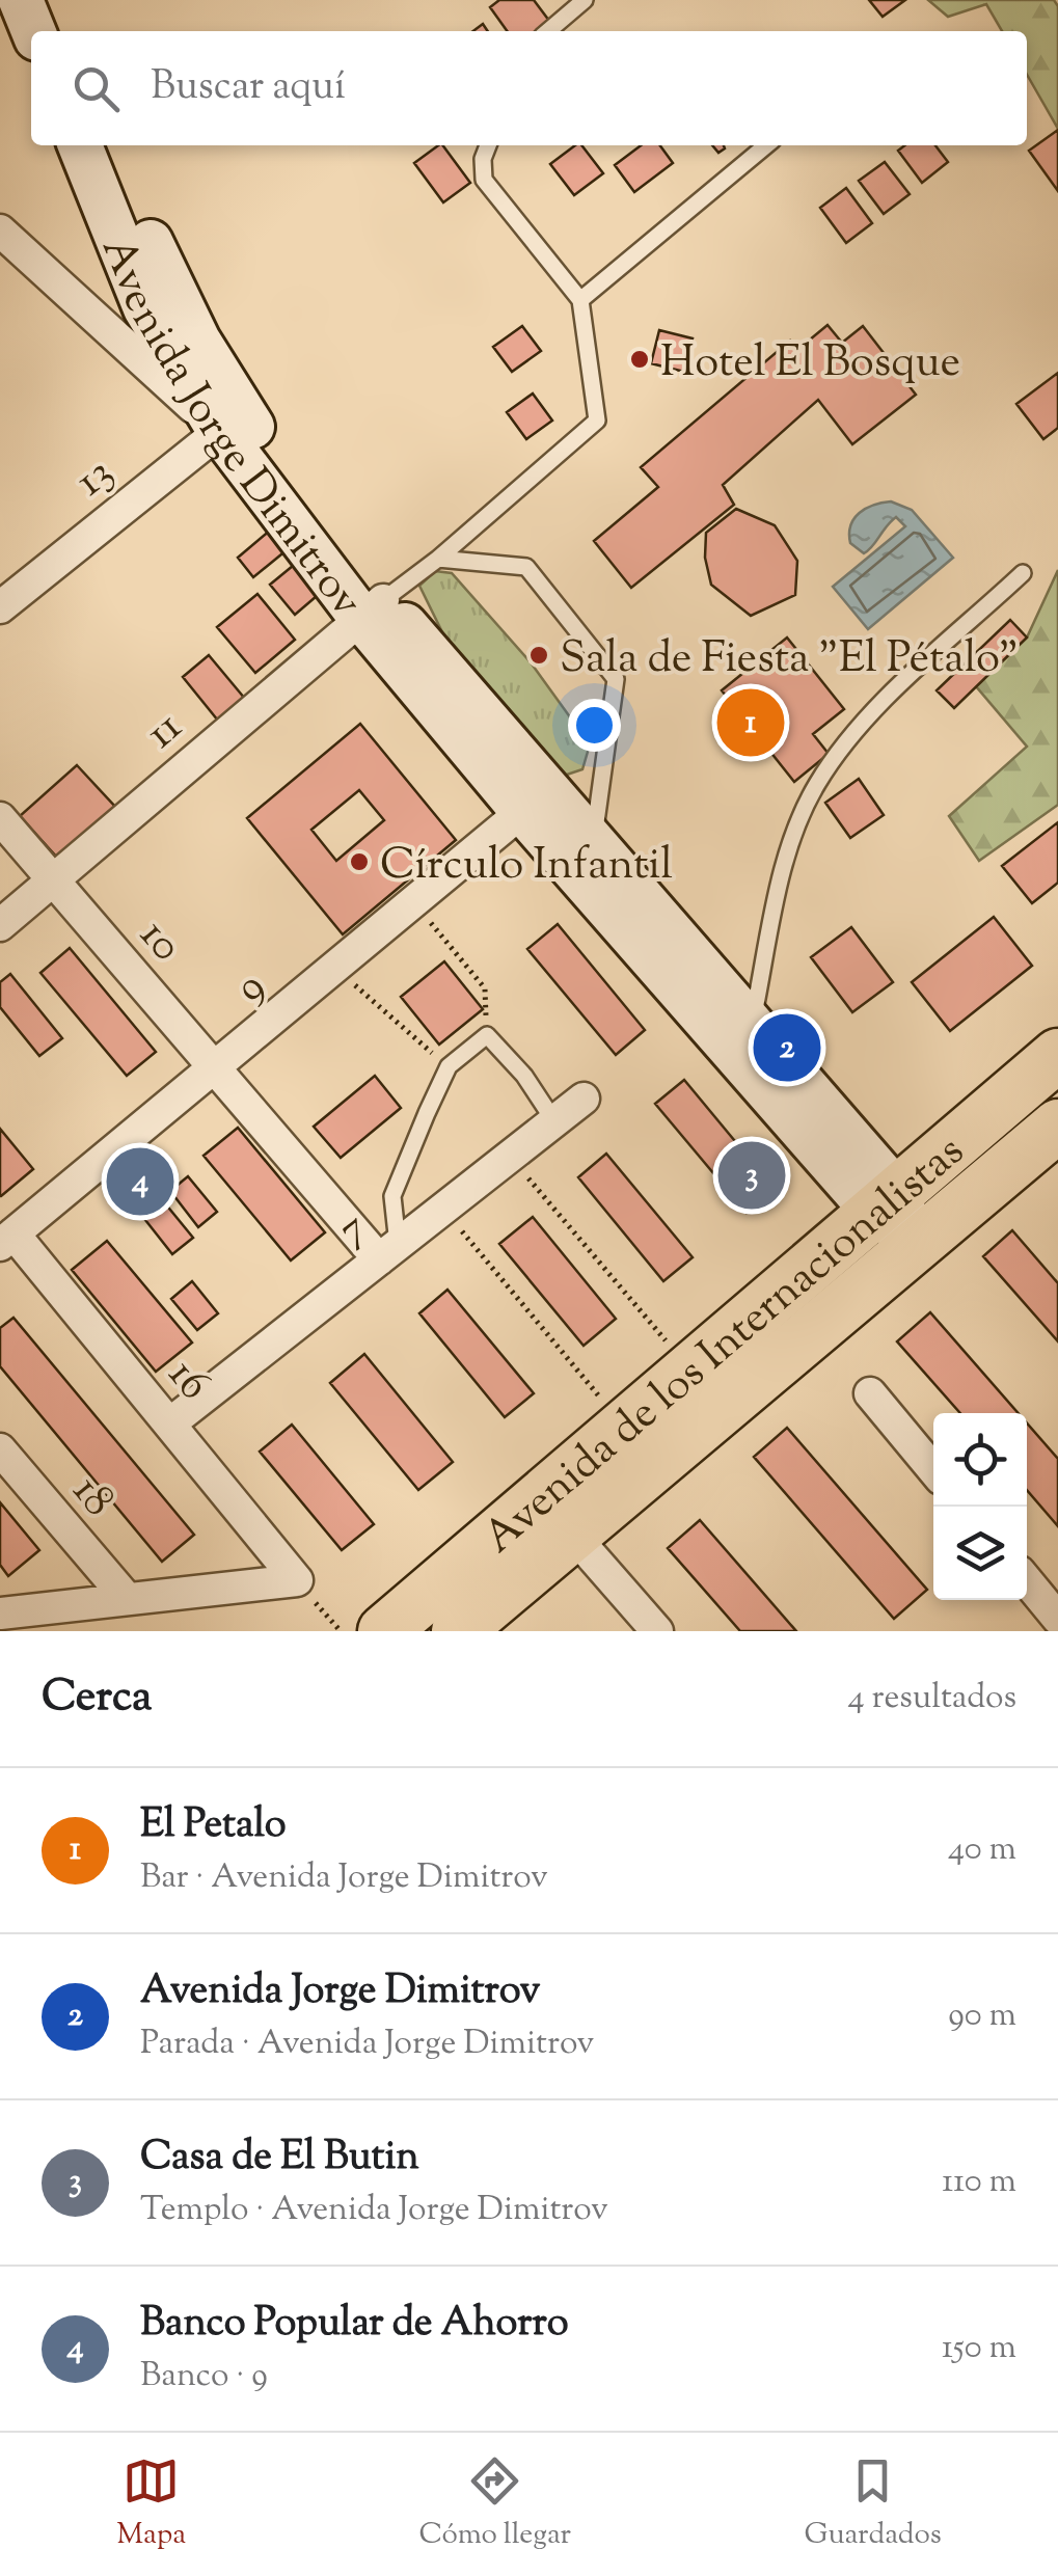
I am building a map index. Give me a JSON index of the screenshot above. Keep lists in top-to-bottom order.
{
  "streets": {
    "highway": ["Avenida de los Internacionalistas"],
    "main road": ["Avenida Jorge Dimitrov"],
    "street": [
      "13",
      "11",
      "10",
      "9",
      "7",
      "16",
      "18"
    ]
  },
  "crossings": [
    ["Avenida Jorge Dimitrov", "13"],
    ["Avenida Jorge Dimitrov", "11"],
    ["Avenida Jorge Dimitrov", "9"],
    ["Avenida Jorge Dimitrov", "Avenida de los Internacionalistas"],
    ["11", "10"],
    ["10", "9"],
    ["10", "7"],
    ["9", "16"],
    ["7", "16"]
  ],
  "places": ["Hotel El Bosque", "Sala de Fiesta \"El Pétalo\"", "Círculo Infantil"],
  "page": {
    "search": "Buscar aquí",
    "pins": [
      "1",
      "2",
      "3",
      "4"
    ],
    "heading": ["Cerca", "4 resultados"],
    "list": [
      {
        "mark": "1",
        "name": "El Petalo",
        "note": "Bar · Avenida Jorge Dimitrov",
        "value": "40 m"
      },
      {
        "mark": "2",
        "name": "Avenida Jorge Dimitrov",
        "note": "Parada · Avenida Jorge Dimitrov",
        "value": "90 m"
      },
      {
        "mark": "3",
        "name": "Casa de El Butin",
        "note": "Templo · Avenida Jorge Dimitrov",
        "value": "110 m"
      },
      {
        "mark": "4",
        "name": "Banco Popular de Ahorro",
        "note": "Banco · 9",
        "value": "150 m"
      }
    ],
    "nav": ["Mapa", "Cómo llegar", "Guardados"]
  }
}
